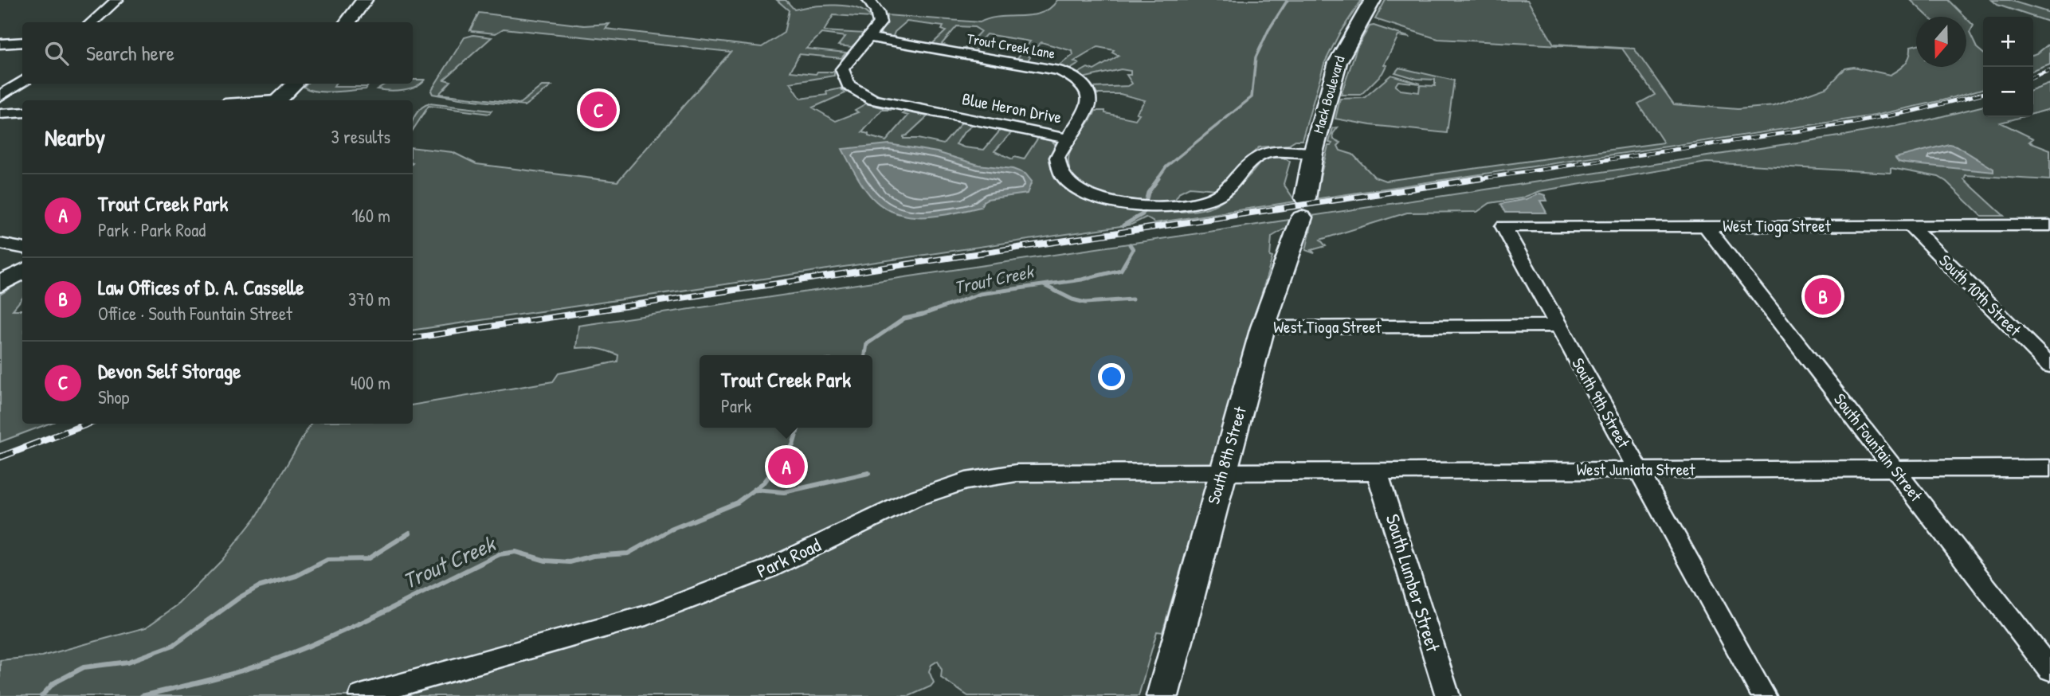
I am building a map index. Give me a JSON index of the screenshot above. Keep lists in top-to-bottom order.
{
  "streets": {
    "main road": ["Mack Boulevard", "South 8th Street"],
    "street": [
      "Trout Creek Lane",
      "Blue Heron Drive",
      "West Tioga Street",
      "South 10th Street",
      "South 9th Street",
      "South Fountain Street",
      "West Juniata Street",
      "Park Road",
      "South Lumber Street"
    ]
  },
  "crossings": [
    ["Trout Creek Lane", "Blue Heron Drive"],
    ["Mack Boulevard", "Blue Heron Drive"],
    ["Mack Boulevard", "South 8th Street"],
    ["West Tioga Street", "South 10th Street"],
    ["West Tioga Street", "South 9th Street"],
    ["West Tioga Street", "South Fountain Street"],
    ["West Tioga Street", "South 8th Street"],
    ["South 9th Street", "West Juniata Street"],
    ["South Fountain Street", "West Juniata Street"],
    ["South 8th Street", "West Juniata Street"],
    ["South 8th Street", "Park Road"],
    ["West Juniata Street", "Park Road"],
    ["West Juniata Street", "South Lumber Street"]
  ],
  "water": ["Trout Creek"],
  "north": "bottom",
  "page": {
    "map_buttons": ["+", "−"],
    "search": "Search here",
    "pins": ["C", "B", "A"],
    "heading": ["Nearby", "3 results"],
    "list": [
      {
        "mark": "A",
        "name": "Trout Creek Park",
        "note": "Park · Park Road",
        "value": "160 m"
      },
      {
        "mark": "B",
        "name": "Law Offices of D. A. Casselle",
        "note": "Office · South Fountain Street",
        "value": "370 m"
      },
      {
        "mark": "C",
        "name": "Devon Self Storage",
        "note": "Shop",
        "value": "400 m"
      }
    ],
    "popup": ["Trout Creek Park", "Park"]
  }
}
